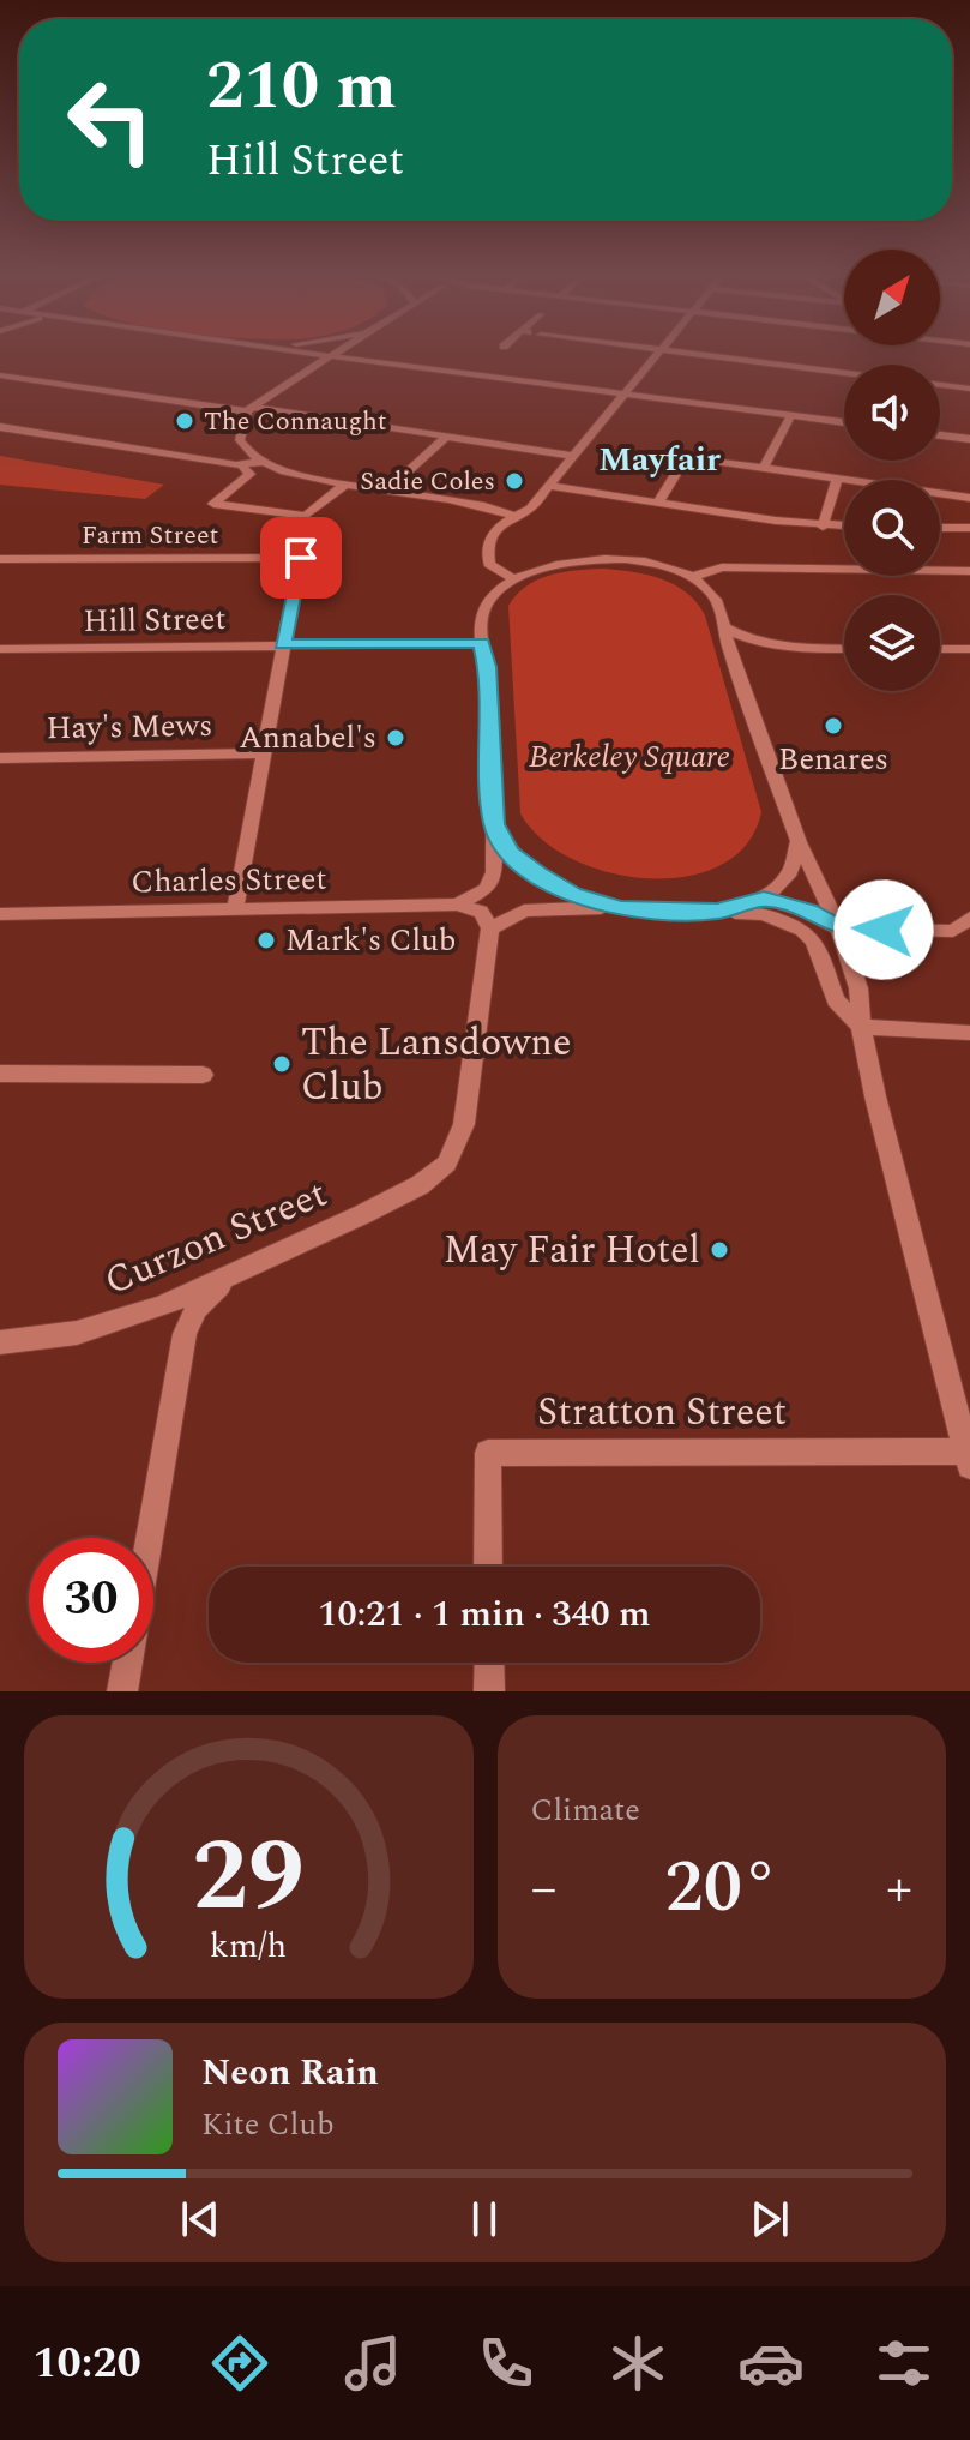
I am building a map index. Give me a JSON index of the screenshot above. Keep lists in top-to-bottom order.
{
  "streets": {
    "street": [
      "Farm Street",
      "Hill Street",
      "Hay's Mews",
      "Charles Street",
      "Curzon Street",
      "Stratton Street"
    ]
  },
  "districts": ["Mayfair"],
  "parks": ["Berkeley Square"],
  "places": [
    "The Connaught",
    "Sadie Coles",
    "Benares",
    "Annabel's",
    "Mark's Club",
    "The Lansdowne Club",
    "May Fair Hotel"
  ],
  "north": "top right",
  "page": {
    "turn": ["210 m", "Hill Street"],
    "limit": "30",
    "trip": "10:21 · 1 min · 340 m",
    "tile": "Climate",
    "heat": ["−", "20°", "+"],
    "song": ["Neon Rain", "Kite Club"],
    "tabs": "10:20",
    "gauge": ["29", "km/h"]
  }
}
